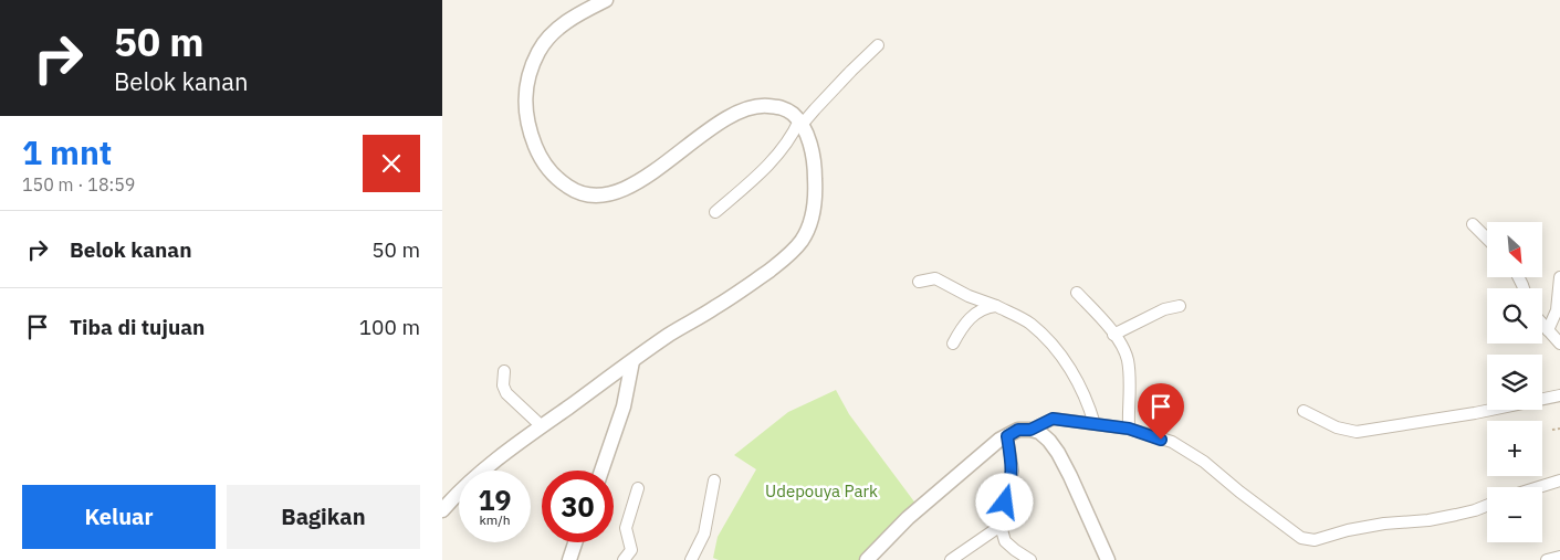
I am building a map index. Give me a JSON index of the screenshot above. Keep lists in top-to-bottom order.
{
  "parks": ["Udepouya Park"],
  "north": "bottom right",
  "page": {
    "turn": ["50 m", "Belok kanan"],
    "heading": ["1 mnt", "150 m · 18:59"],
    "list": [
      {
        "name": "Belok kanan",
        "value": "50 m"
      },
      {
        "name": "Tiba di tujuan",
        "value": "100 m"
      }
    ],
    "map_buttons": ["+", "−"],
    "speed": "19 km/h",
    "limit": "30",
    "buttons": ["Keluar", "Bagikan"]
  }
}
